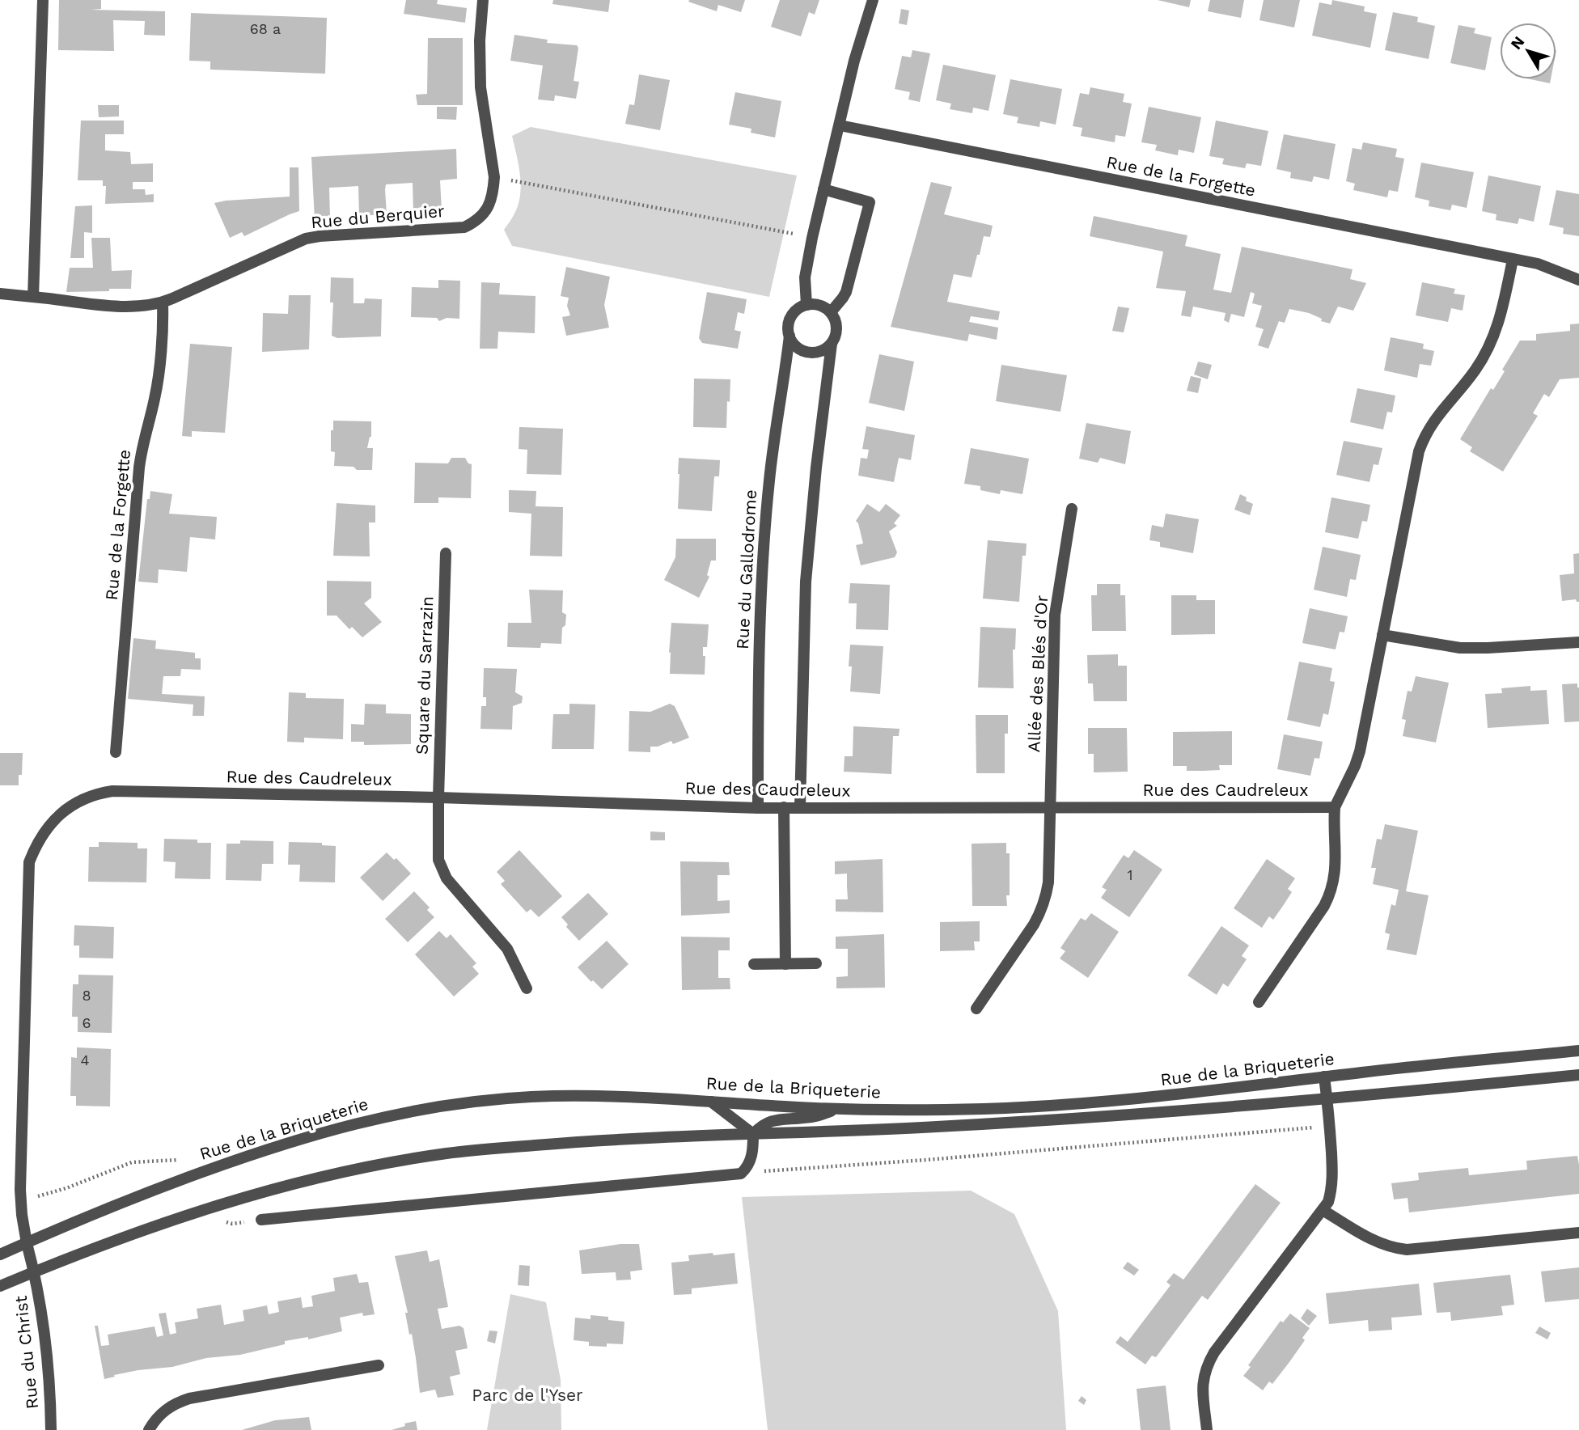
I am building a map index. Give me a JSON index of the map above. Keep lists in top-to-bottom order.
{
  "streets": {
    "street": [
      "Rue de la Forgette",
      "Rue du Berquier",
      "Rue du Gallodrome",
      "Allée des Blés d'Or",
      "Square du Sarrazin",
      "Rue des Caudreleux",
      "Rue de la Briqueterie",
      "Rue du Christ"
    ]
  },
  "crossings": [
    ["Rue de la Forgette", "Rue du Berquier"],
    ["Rue du Gallodrome", "Rue des Caudreleux"],
    ["Allée des Blés d'Or", "Rue des Caudreleux"],
    ["Square du Sarrazin", "Rue des Caudreleux"],
    ["Rue des Caudreleux", "Rue de la Briqueterie"],
    ["Rue des Caudreleux", "Rue du Christ"],
    ["Rue de la Briqueterie", "Rue du Christ"]
  ],
  "parks": ["Parc de l'Yser"],
  "house_numbers": [
    "68 a",
    "1",
    "8",
    "6",
    "4"
  ],
  "north": "top left"
}
